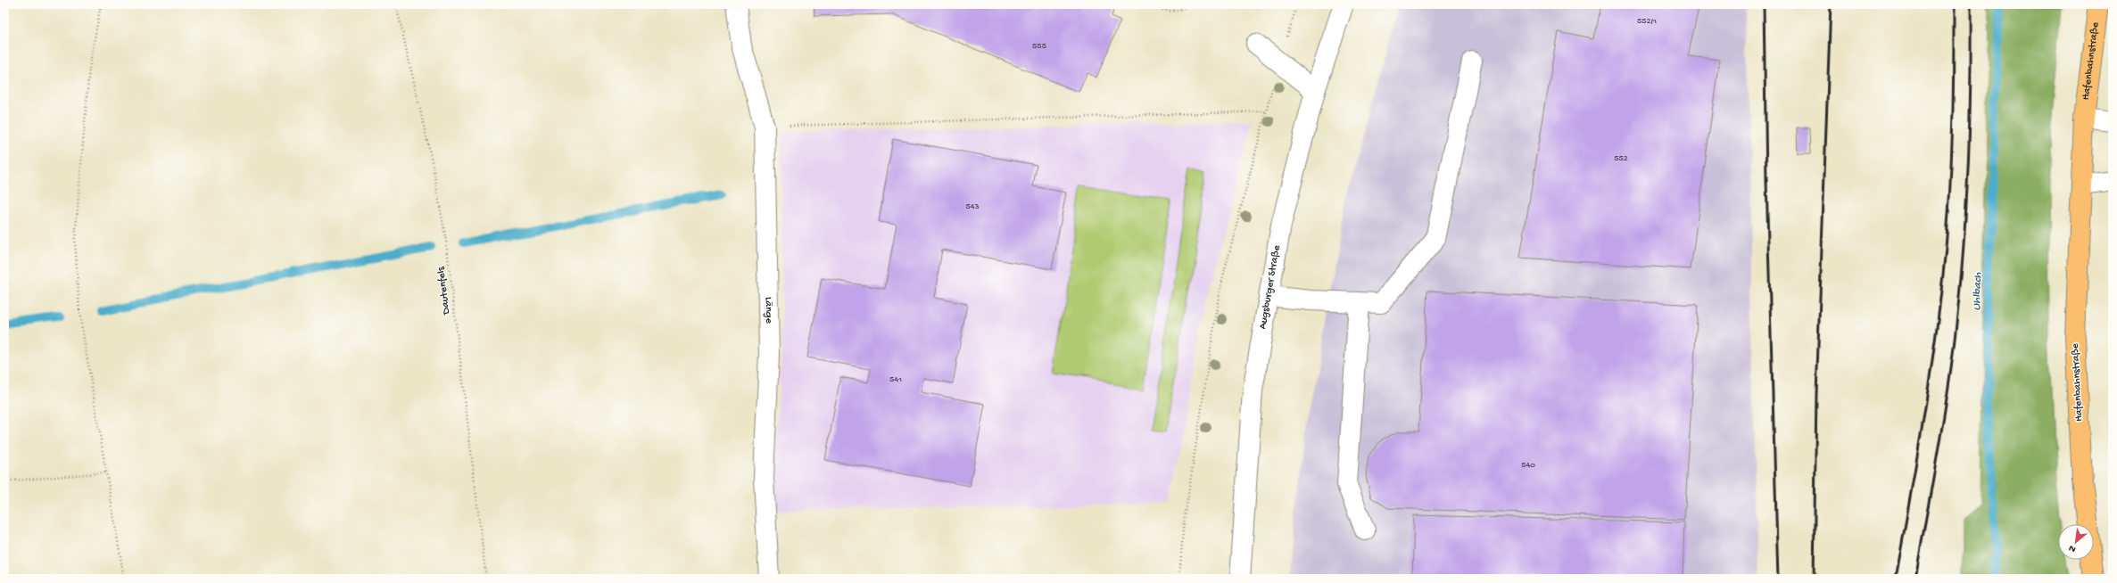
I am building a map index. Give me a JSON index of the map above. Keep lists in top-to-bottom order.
{
  "streets": {
    "main road": ["Hafenbahnstraße"],
    "street": ["Augsburger Straße", "Länge"],
    "path": ["Dautenfels"]
  },
  "water": ["Uhlbach"],
  "house_numbers": [
    "552/1",
    "555",
    "552",
    "543",
    "541",
    "540"
  ],
  "north": "bottom left"
}
